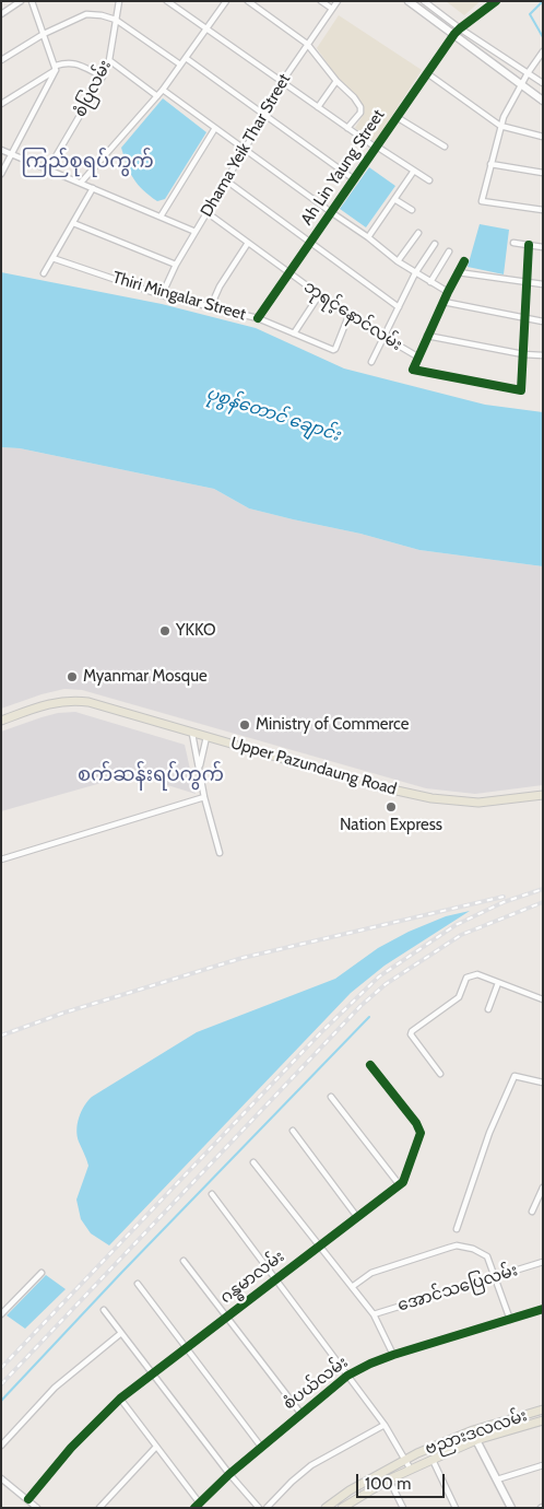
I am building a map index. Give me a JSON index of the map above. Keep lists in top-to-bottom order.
{
  "streets": {
    "main road": ["Upper Pazundaung Road", "ဗညားဒလလမ်း"],
    "street": [
      "စံပြလမ်း",
      "Dhama Yeik Thar Street",
      "Ah Lin Yaung Street",
      "Thiri Mingalar Street",
      "ဘုရင့်နောင်လမ်း",
      "ဂန္ဓမာလမ်း",
      "အောင်သပြေလမ်း",
      "စံပယ်လမ်း"
    ]
  },
  "crossings": [
    ["Dhama Yeik Thar Street", "Thiri Mingalar Street"],
    ["Dhama Yeik Thar Street", "ဘုရင့်နောင်လမ်း"],
    ["Ah Lin Yaung Street", "Thiri Mingalar Street"],
    ["Ah Lin Yaung Street", "ဘုရင့်နောင်လမ်း"],
    ["Thiri Mingalar Street", "ဘုရင့်နောင်လမ်း"]
  ],
  "districts": ["ကြည်စုရပ်ကွက်", "စက်ဆန်းရပ်ကွက်"],
  "water": ["ပုစွန်တောင် ချောင်း"],
  "places": [
    "YKKO",
    "Myanmar Mosque",
    "Ministry of Commerce",
    "Nation Express"
  ],
  "scale_bar": "100 m"
}
